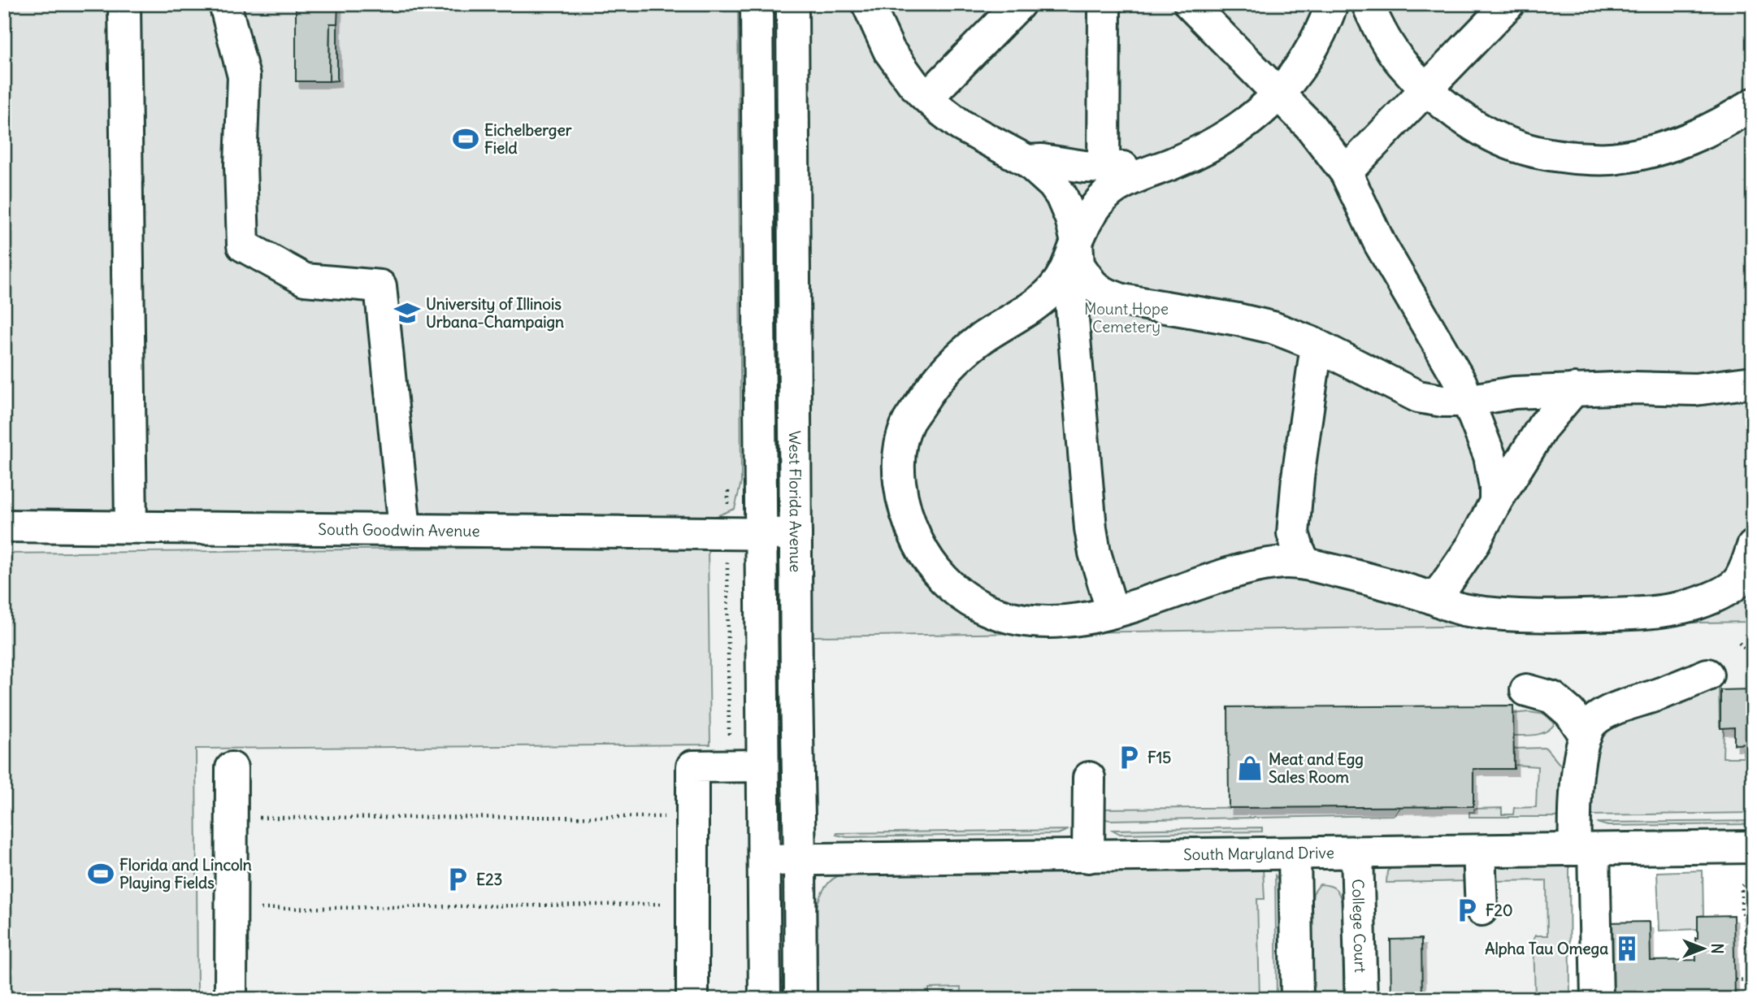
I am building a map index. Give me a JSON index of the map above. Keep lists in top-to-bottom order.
{
  "streets": {
    "street": [
      "West Florida Avenue",
      "South Goodwin Avenue",
      "South Maryland Drive",
      "College Court"
    ]
  },
  "crossings": [
    ["West Florida Avenue", "South Goodwin Avenue"],
    ["West Florida Avenue", "South Maryland Drive"],
    ["South Maryland Drive", "College Court"]
  ],
  "parks": ["Mount Hope Cemetery"],
  "places": {
    "sports": ["Eichelberger Field", "Florida and Lincoln Playing Fields"],
    "school or university": ["University of Illinois Urbana-Champaign"],
    "parking": ["F15", "E23", "F20"],
    "shop": ["Meat and Egg Sales Room"],
    "building": ["Alpha Tau Omega"]
  },
  "north": "right"
}
